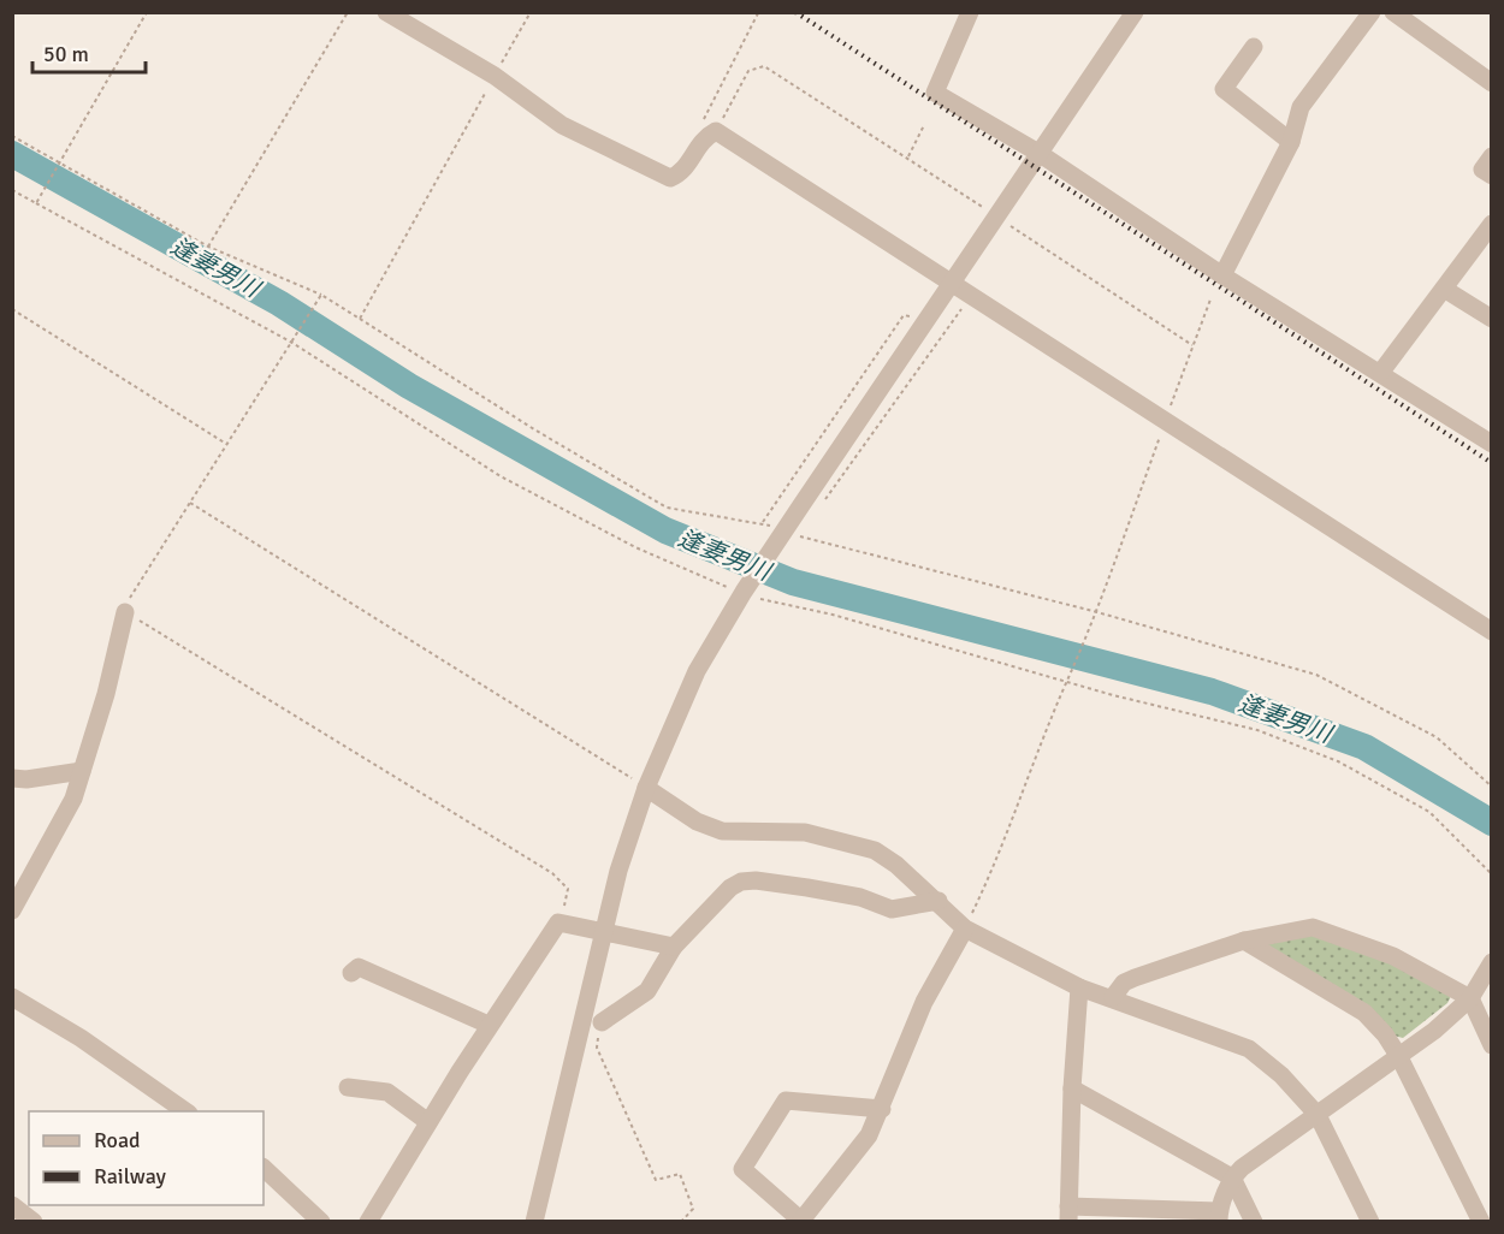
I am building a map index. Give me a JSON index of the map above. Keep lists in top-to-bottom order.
{
  "water": ["逢妻男川"],
  "legend": ["Road", "Railway"],
  "scale_bar": "50 m"
}
